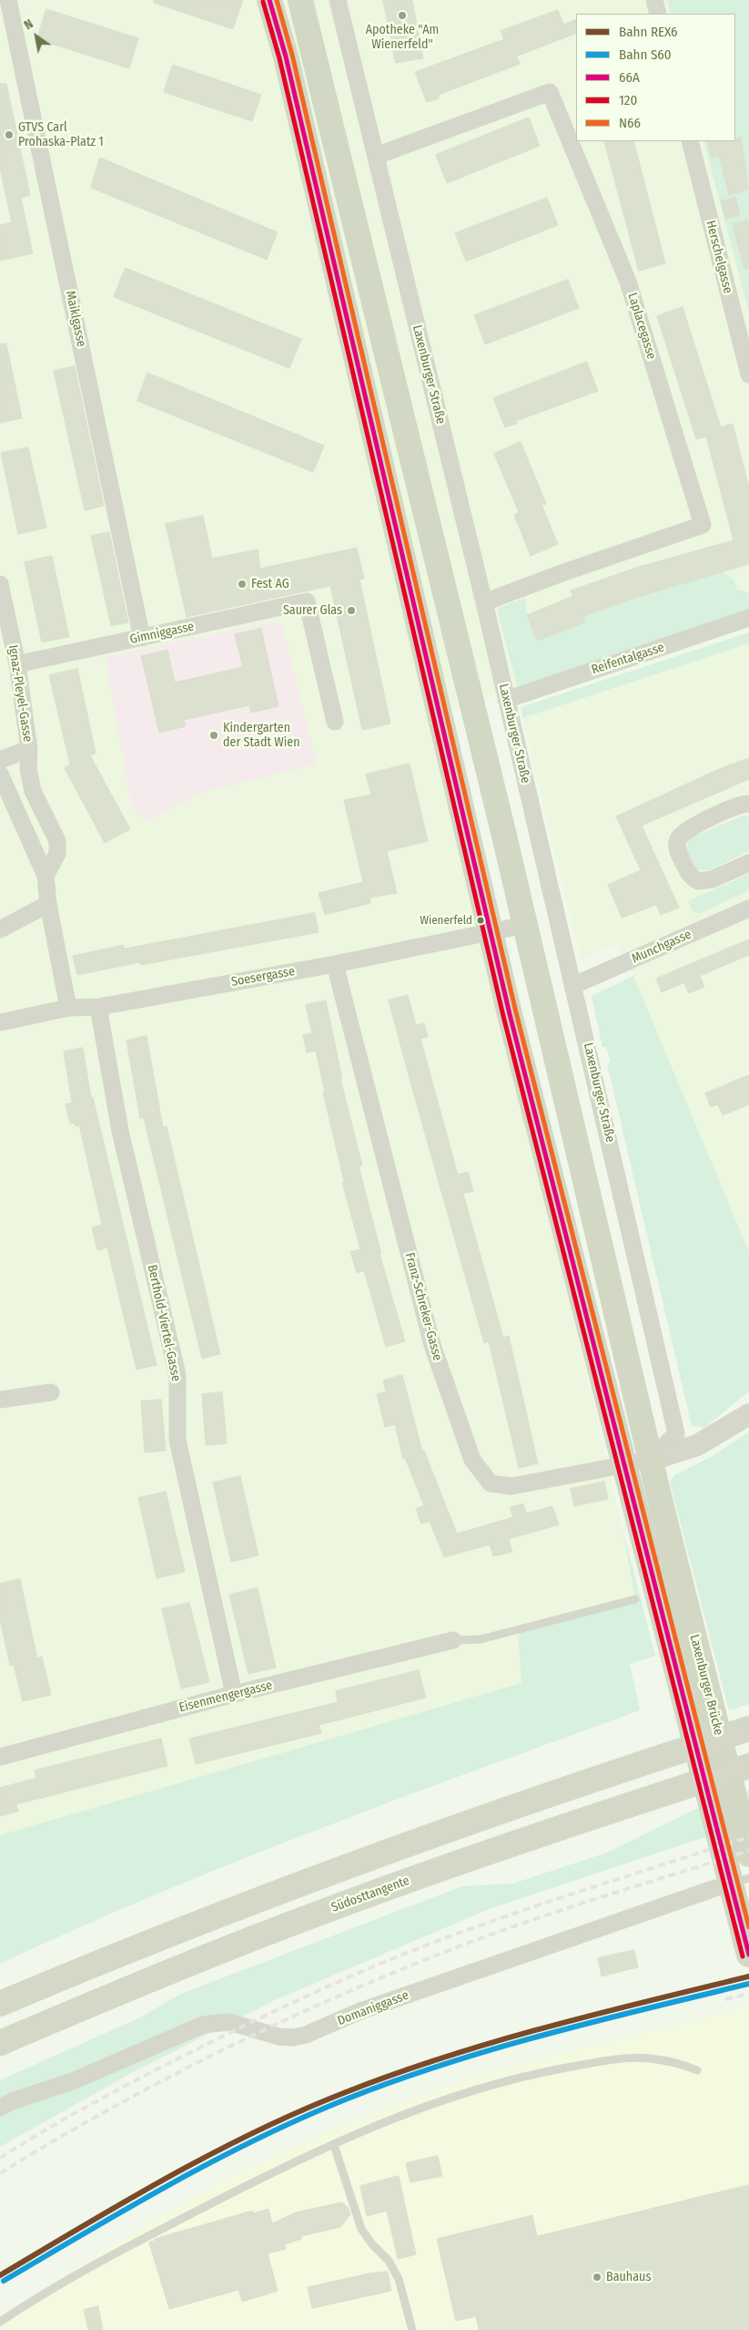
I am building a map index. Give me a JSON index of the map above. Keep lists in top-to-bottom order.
{
  "streets": {
    "highway": ["Südosttangente"],
    "main road": ["Laxenburger Brücke"],
    "street": [
      "Herschelgasse",
      "Maiklgasse",
      "Laplacegasse",
      "Laxenburger Straße",
      "Gimniggasse",
      "Reifentalgasse",
      "Ignaz-Pleyel-Gasse",
      "Munchgasse",
      "Soesergasse",
      "Franz-Schreker-Gasse",
      "Berthold-Viertel-Gasse",
      "Eisenmengergasse",
      "Domaniggasse"
    ]
  },
  "crossings": [
    ["Maiklgasse", "Gimniggasse"],
    ["Laplacegasse", "Laxenburger Straße"],
    ["Laxenburger Straße", "Reifentalgasse"],
    ["Laxenburger Straße", "Munchgasse"],
    ["Laxenburger Straße", "Franz-Schreker-Gasse"],
    ["Laxenburger Straße", "Laxenburger Brücke"],
    ["Gimniggasse", "Ignaz-Pleyel-Gasse"],
    ["Soesergasse", "Franz-Schreker-Gasse"],
    ["Soesergasse", "Berthold-Viertel-Gasse"],
    ["Franz-Schreker-Gasse", "Laxenburger Brücke"],
    ["Berthold-Viertel-Gasse", "Eisenmengergasse"]
  ],
  "places": [
    "Apotheke \"Am Wienerfeld\"",
    "GTVS Carl Prohaska-Platz 1",
    "Fest AG",
    "Saurer Glas",
    "Kindergarten der Stadt Wien",
    "Wienerfeld",
    "Bauhaus"
  ],
  "lines": [
    "transit line 66A",
    "transit line N66",
    "transit line 120",
    "rail line REX6",
    "rail line S60"
  ],
  "legend": [
    "Bahn REX6",
    "Bahn S60",
    "66A",
    "120",
    "N66"
  ],
  "north": "top left"
}
